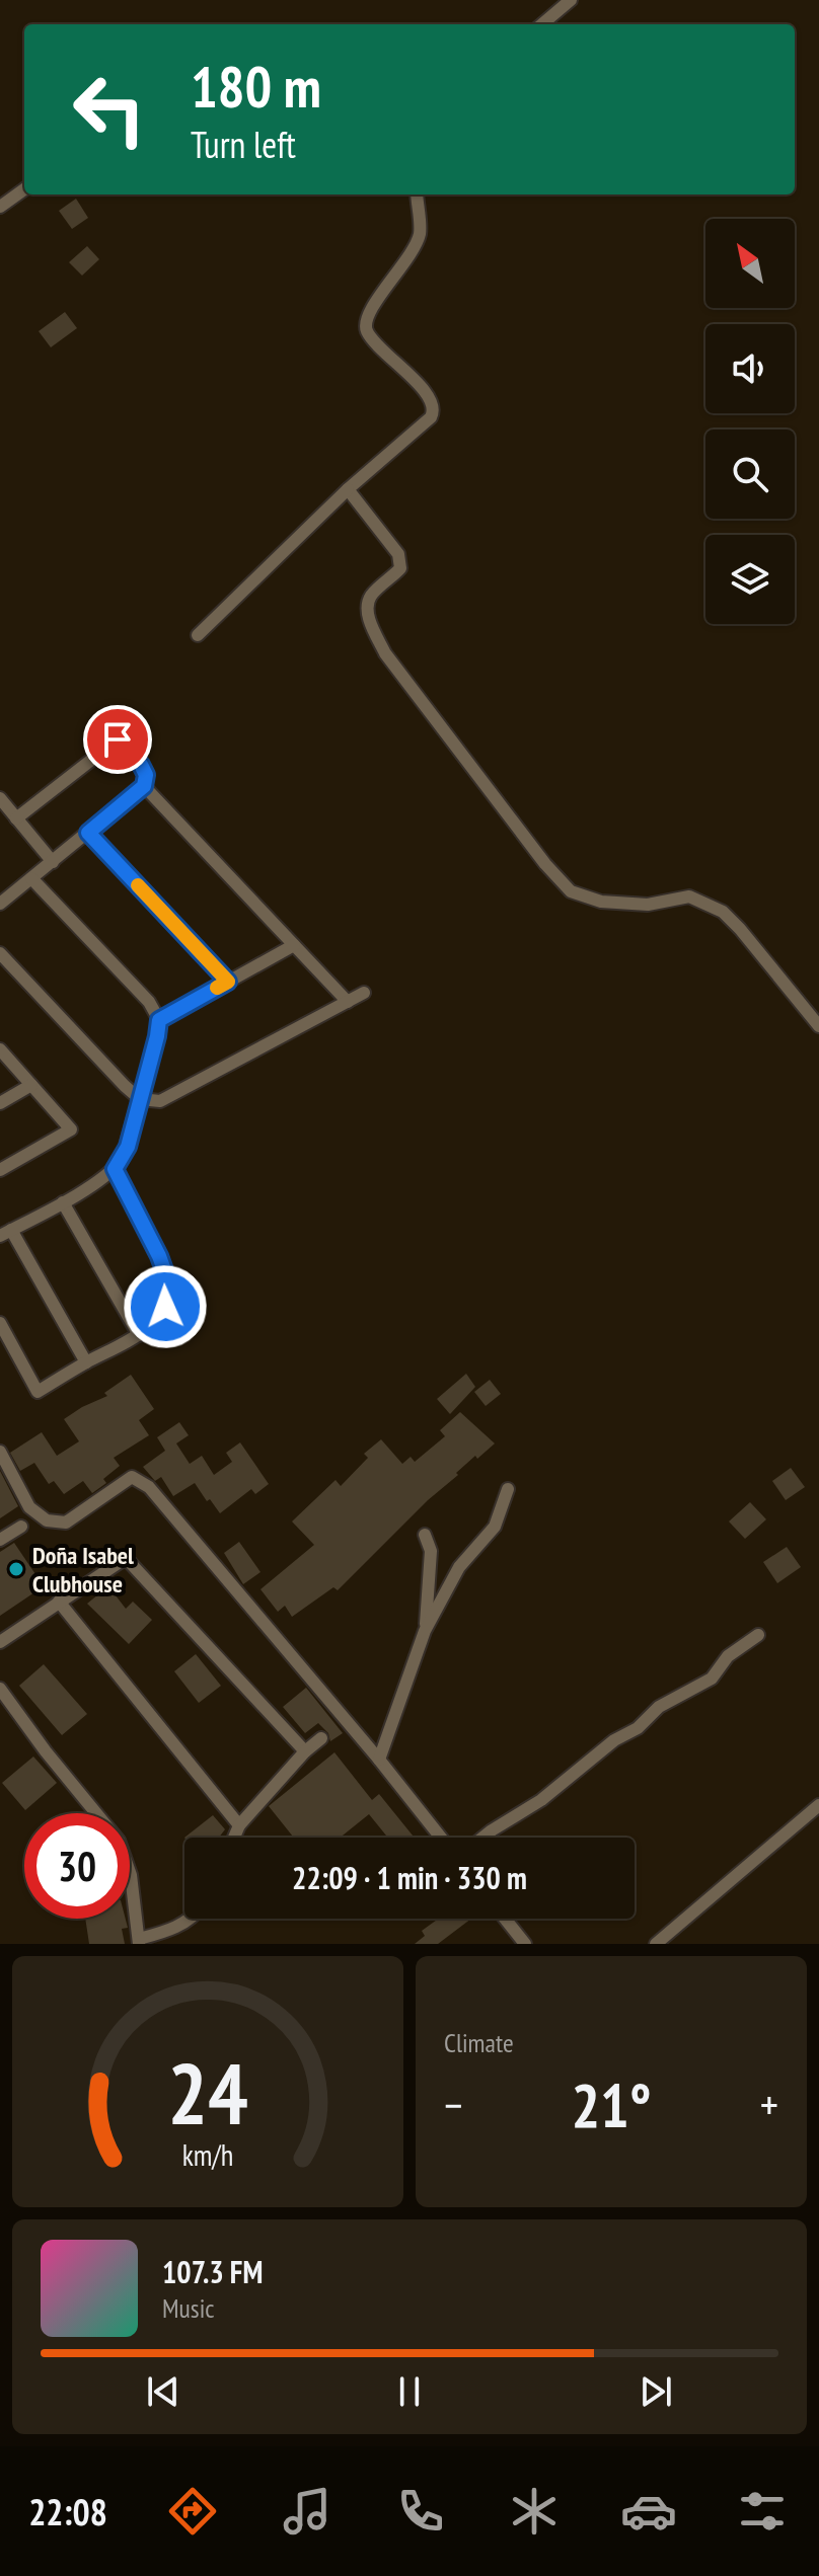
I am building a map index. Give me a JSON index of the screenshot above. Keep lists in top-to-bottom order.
{
  "places": ["Doña Isabel Clubhouse"],
  "north": "top left",
  "page": {
    "turn": ["180 m", "Turn left"],
    "limit": "30",
    "trip": "22:09 · 1 min · 330 m",
    "tile": "Climate",
    "heat": ["−", "21°", "+"],
    "song": ["107.3 FM", "Music"],
    "tabs": "22:08",
    "gauge": ["24", "km/h"]
  }
}
